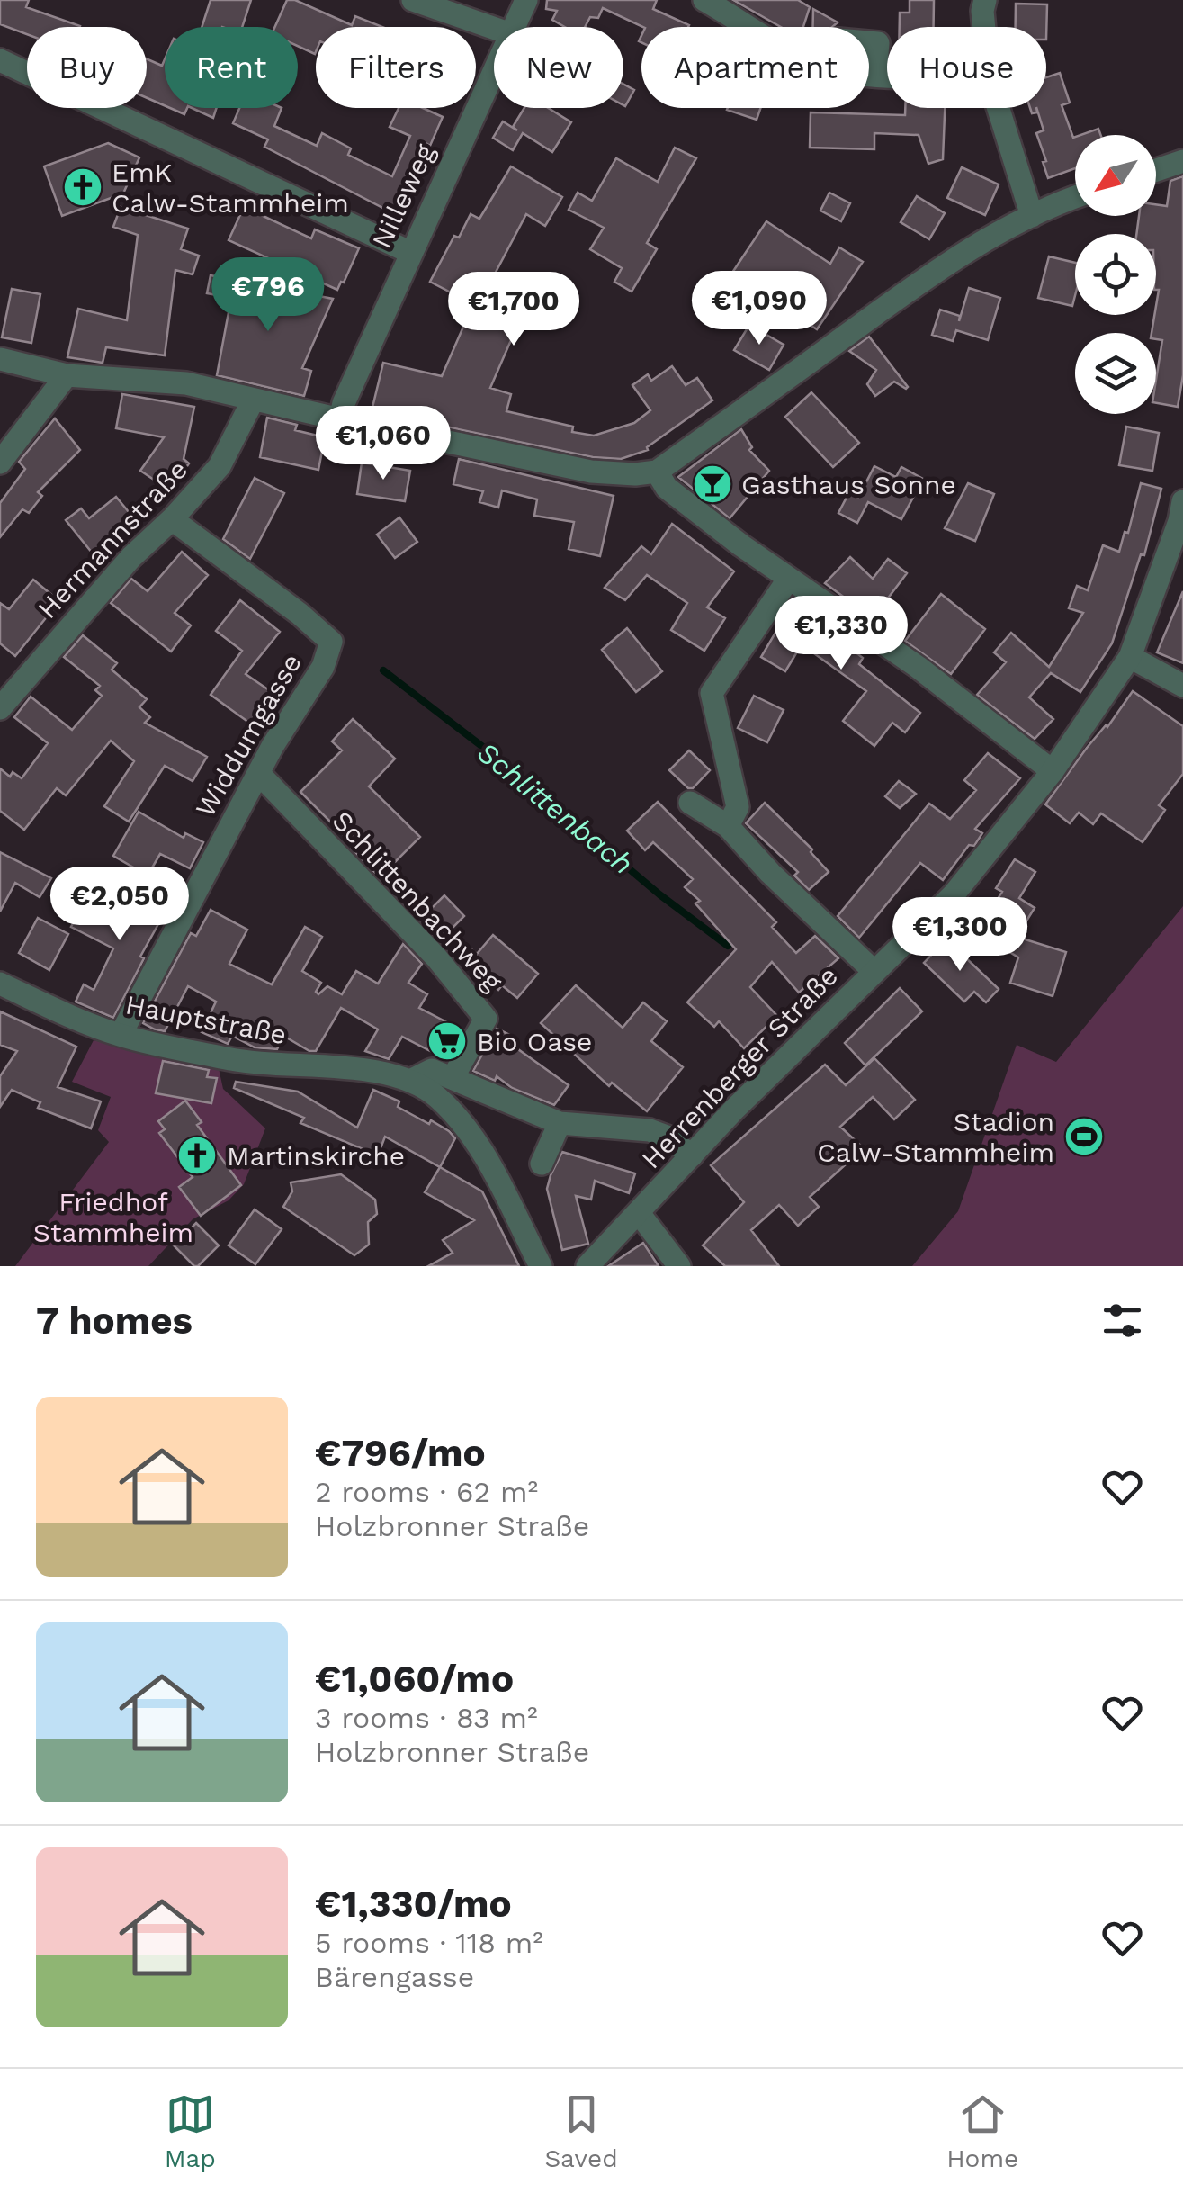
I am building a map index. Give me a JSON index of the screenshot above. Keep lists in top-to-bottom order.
{
  "streets": {
    "street": [
      "Nilleweg",
      "Hermannstraße",
      "Widdumgasse",
      "Schlittenbachweg",
      "Hauptstraße",
      "Herrenberger Straße"
    ]
  },
  "crossings": [
    ["Hermannstraße", "Widdumgasse"],
    ["Widdumgasse", "Schlittenbachweg"],
    ["Widdumgasse", "Hauptstraße"],
    ["Schlittenbachweg", "Hauptstraße"],
    ["Hauptstraße", "Herrenberger Straße"]
  ],
  "water": ["Schlittenbach"],
  "parks": ["Friedhof Stammheim"],
  "places": {
    "church": ["EmK Calw-Stammheim", "Martinskirche"],
    "bar": ["Gasthaus Sonne"],
    "supermarket": ["Bio Oase"],
    "sports": ["Stadion Calw-Stammheim"]
  },
  "north": "bottom left",
  "page": {
    "chip": [
      "Buy",
      "Rent",
      "Filters",
      "New",
      "Apartment",
      "House"
    ],
    "price": [
      "€796",
      "€1,090",
      "€1,700",
      "€1,060",
      "€1,330",
      "€2,050",
      "€1,300"
    ],
    "heading": "7 homes",
    "list": [
      {
        "name": "€796/mo",
        "note": "2 rooms · 62 m² · Holzbronner Straße"
      },
      {
        "name": "€1,060/mo",
        "note": "3 rooms · 83 m² · Holzbronner Straße"
      },
      {
        "name": "€1,330/mo",
        "note": "5 rooms · 118 m² · Bärengasse"
      }
    ],
    "tabs": ["Map", "Saved", "Home"]
  }
}
